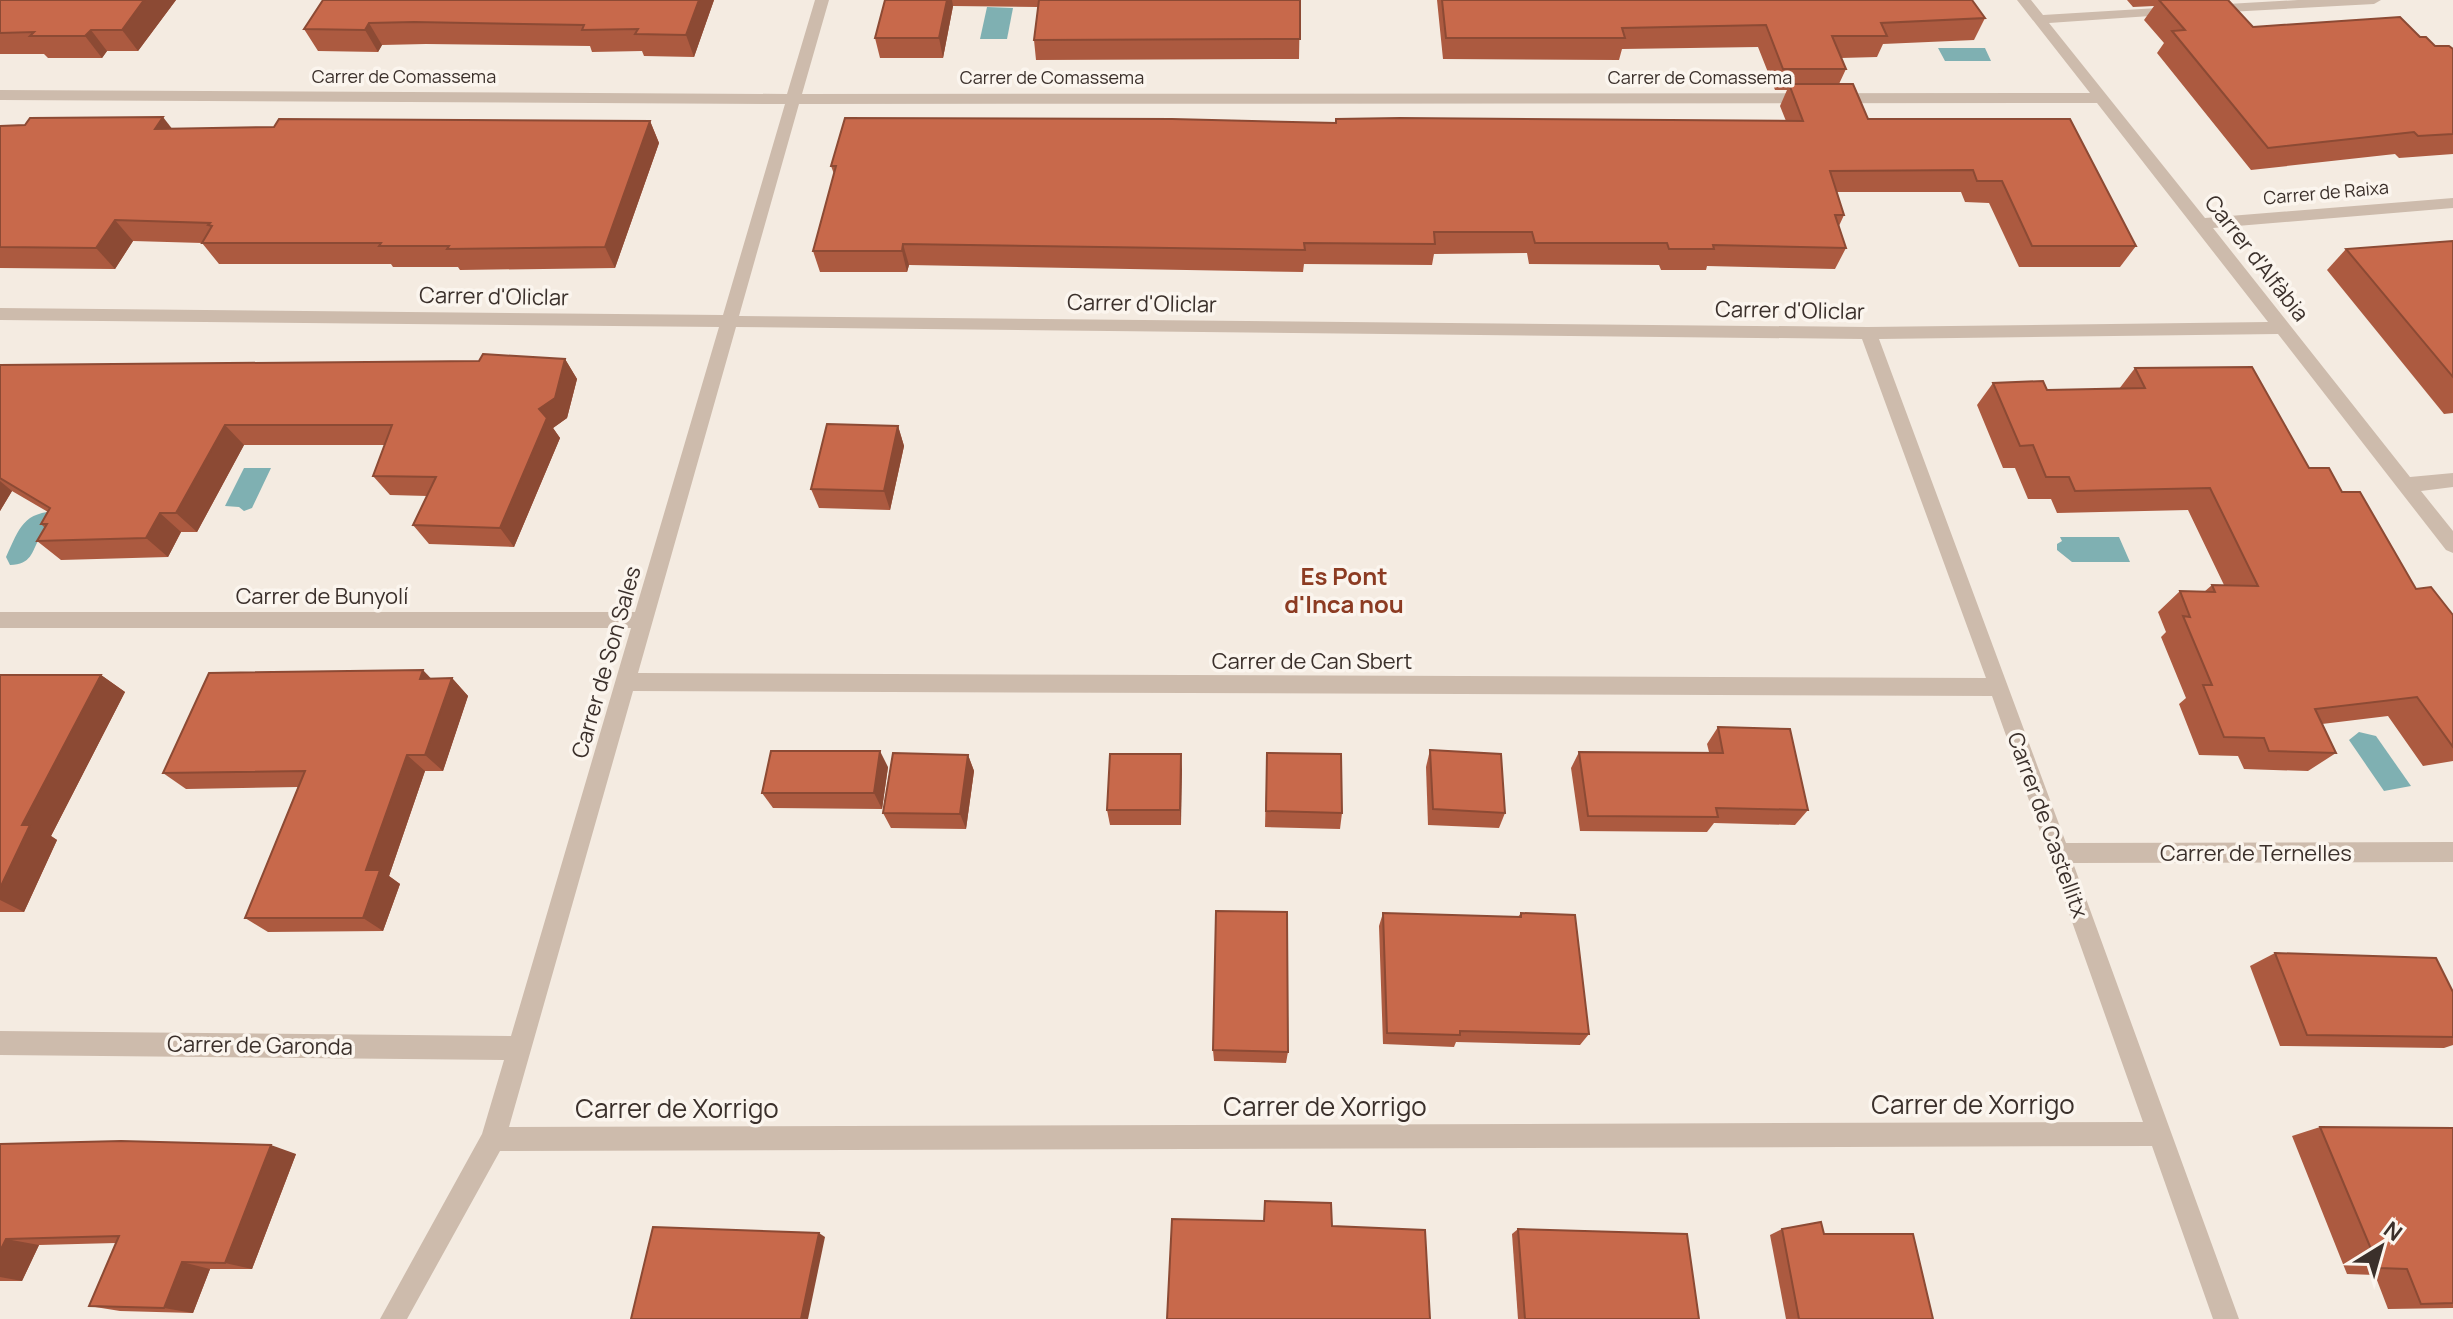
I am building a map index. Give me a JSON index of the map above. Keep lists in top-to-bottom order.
{
  "streets": {
    "street": [
      "Carrer de Comassema",
      "Carrer de Raixa",
      "Carrer d'Alfàbia",
      "Carrer d'Oliclar",
      "Carrer de Bunyolí",
      "Carrer de Can Sbert",
      "Carrer de Son Sales",
      "Carrer de Castellitx",
      "Carrer de Ternelles",
      "Carrer de Garonda",
      "Carrer de Xorrigo"
    ]
  },
  "crossings": [
    ["Carrer de Comassema", "Carrer d'Alfàbia"],
    ["Carrer de Comassema", "Carrer de Son Sales"],
    ["Carrer de Raixa", "Carrer d'Alfàbia"],
    ["Carrer d'Alfàbia", "Carrer d'Oliclar"],
    ["Carrer d'Oliclar", "Carrer de Son Sales"],
    ["Carrer d'Oliclar", "Carrer de Castellitx"],
    ["Carrer de Bunyolí", "Carrer de Son Sales"],
    ["Carrer de Can Sbert", "Carrer de Son Sales"],
    ["Carrer de Can Sbert", "Carrer de Castellitx"],
    ["Carrer de Son Sales", "Carrer de Garonda"],
    ["Carrer de Son Sales", "Carrer de Xorrigo"],
    ["Carrer de Castellitx", "Carrer de Ternelles"],
    ["Carrer de Castellitx", "Carrer de Xorrigo"]
  ],
  "districts": ["Es Pont d'Inca nou"],
  "north": "top right"
}
